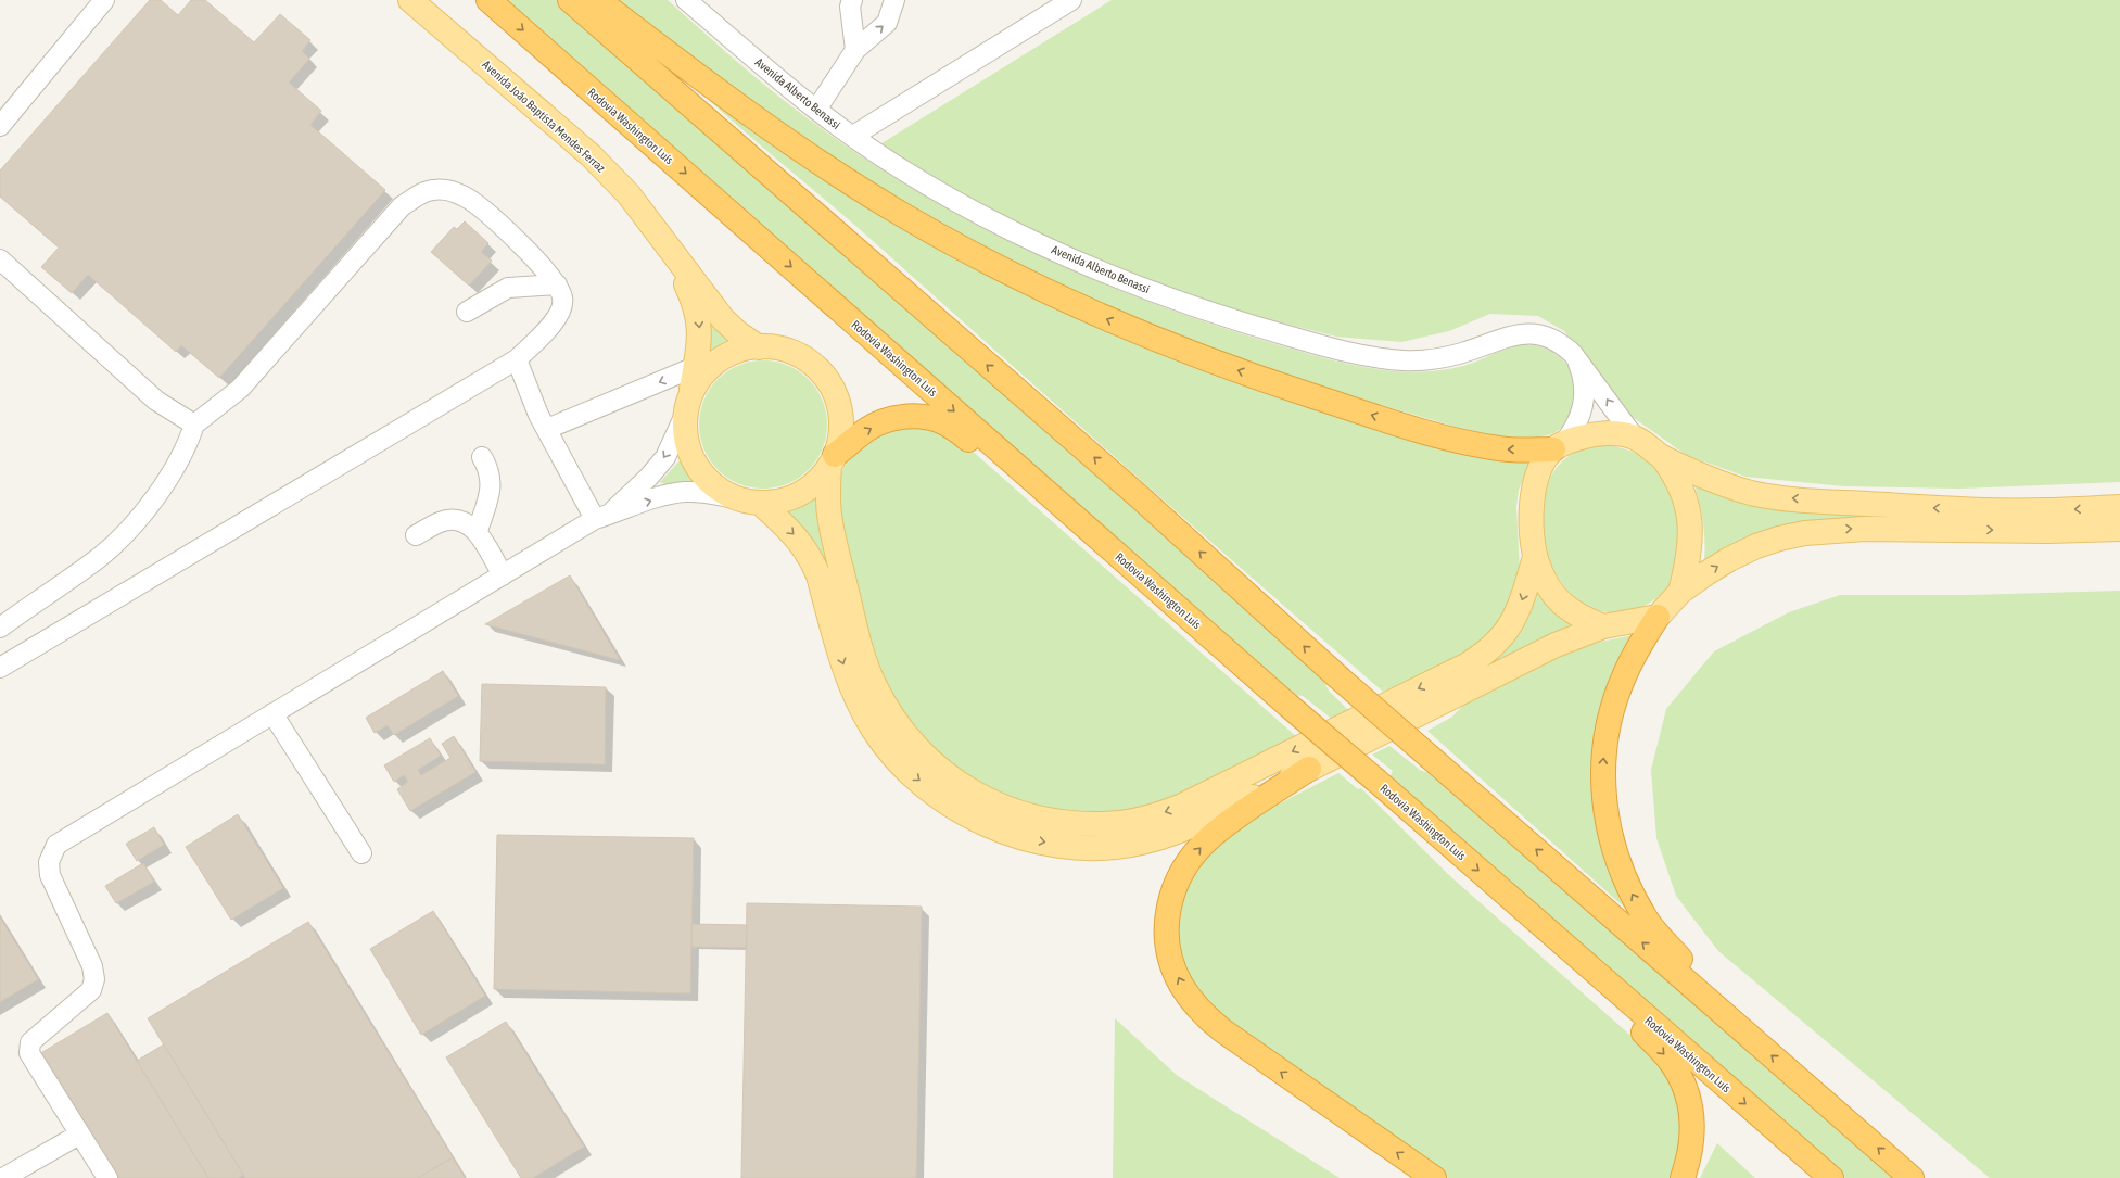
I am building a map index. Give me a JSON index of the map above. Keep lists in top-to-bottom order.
{
  "streets": {
    "highway": ["Rodovia Washington Luís"],
    "main road": ["Avenida João Baptista Mendes Ferraz"],
    "street": ["Avenida Alberto Benassi"]
  }
}
